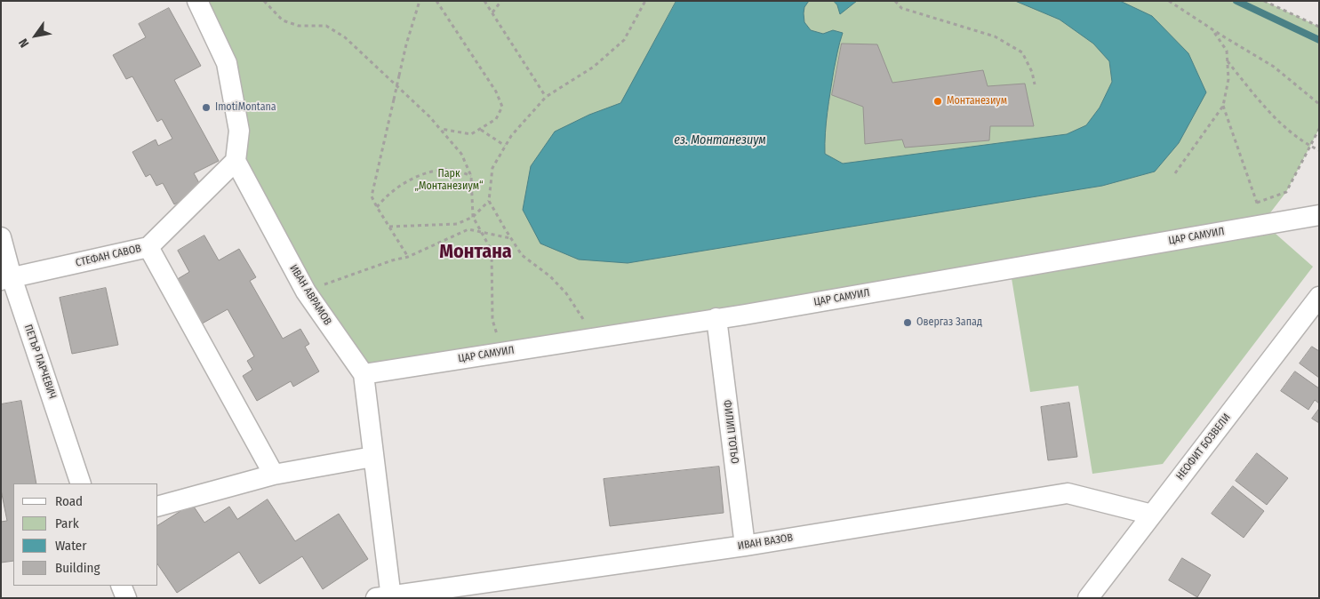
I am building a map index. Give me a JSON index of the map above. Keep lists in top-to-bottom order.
{
  "streets": {
    "street": [
      "ЦАР САМУИЛ",
      "СТЕФАН САВОВ",
      "ИВАН АВРАМОВ",
      "ПЕТЪР ПАРЧЕВИЧ",
      "ФИЛИП ТОТЬО",
      "НЕОФИТ БОЗВЕЛИ",
      "ИВАН ВАЗОВ"
    ]
  },
  "crossings": [
    ["ЦАР САМУИЛ", "ИВАН АВРАМОВ"],
    ["ЦАР САМУИЛ", "ФИЛИП ТОТЬО"],
    ["СТЕФАН САВОВ", "ИВАН АВРАМОВ"],
    ["СТЕФАН САВОВ", "ПЕТЪР ПАРЧЕВИЧ"],
    ["ИВАН АВРАМОВ", "ИВАН ВАЗОВ"],
    ["ФИЛИП ТОТЬО", "ИВАН ВАЗОВ"],
    ["НЕОФИТ БОЗВЕЛИ", "ИВАН ВАЗОВ"]
  ],
  "districts": ["Монтана"],
  "water": ["ез. Монтанезиум"],
  "parks": ["Парк „Монтанезиум“"],
  "places": ["Монтанезиум", "ImotiMontana", "Овергаз Запад"],
  "legend": [
    "Road",
    "Park",
    "Water",
    "Building"
  ],
  "north": "bottom left"
}
